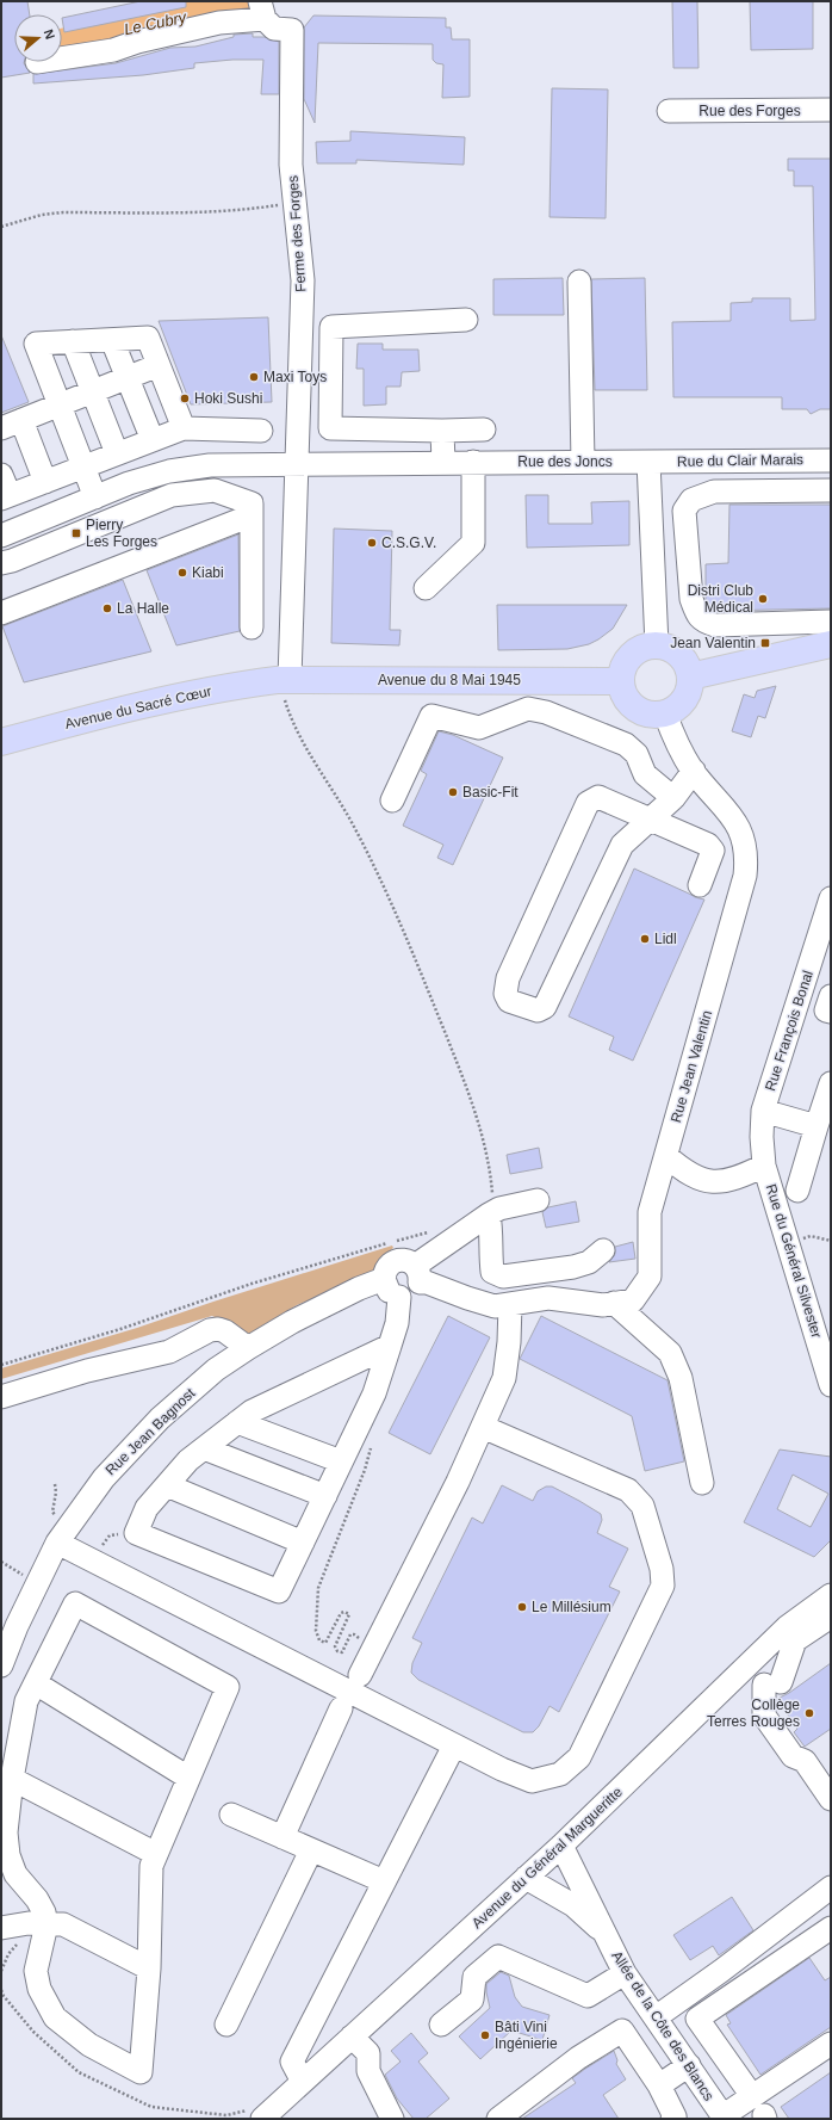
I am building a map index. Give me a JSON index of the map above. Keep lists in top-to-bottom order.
{
  "streets": {
    "main road": ["Avenue du 8 Mai 1945", "Avenue du Sacré Cœur"],
    "street": [
      "Rue des Forges",
      "Ferme des Forges",
      "Rue du Clair Marais",
      "Rue des Joncs",
      "Rue François Bonal",
      "Rue Jean Valentin",
      "Rue du Général Silvester",
      "Rue Jean Bagnost",
      "Avenue du Général Margueritte",
      "Allée de la Côte des Blancs"
    ]
  },
  "crossings": [
    ["Ferme des Forges", "Rue des Joncs"],
    ["Ferme des Forges", "Avenue du 8 Mai 1945"],
    ["Ferme des Forges", "Avenue du Sacré Cœur"],
    ["Rue du Clair Marais", "Rue des Joncs"],
    ["Avenue du 8 Mai 1945", "Avenue du Sacré Cœur"],
    ["Avenue du 8 Mai 1945", "Rue Jean Valentin"],
    ["Rue François Bonal", "Rue du Général Silvester"],
    ["Avenue du Général Margueritte", "Allée de la Côte des Blancs"]
  ],
  "water": ["Le Cubry"],
  "places": {
    "other": [
      "Maxi Toys",
      "Hoki Sushi",
      "C.S.G.V.",
      "Kiabi",
      "Distri Club Médical",
      "La Halle",
      "Basic-Fit",
      "Lidl",
      "Le Millésium",
      "Collège Terres Rouges",
      "Bâti Vini Ingénierie"
    ],
    "transit": ["Pierry Les Forges", "Jean Valentin"]
  },
  "north": "right"
}
